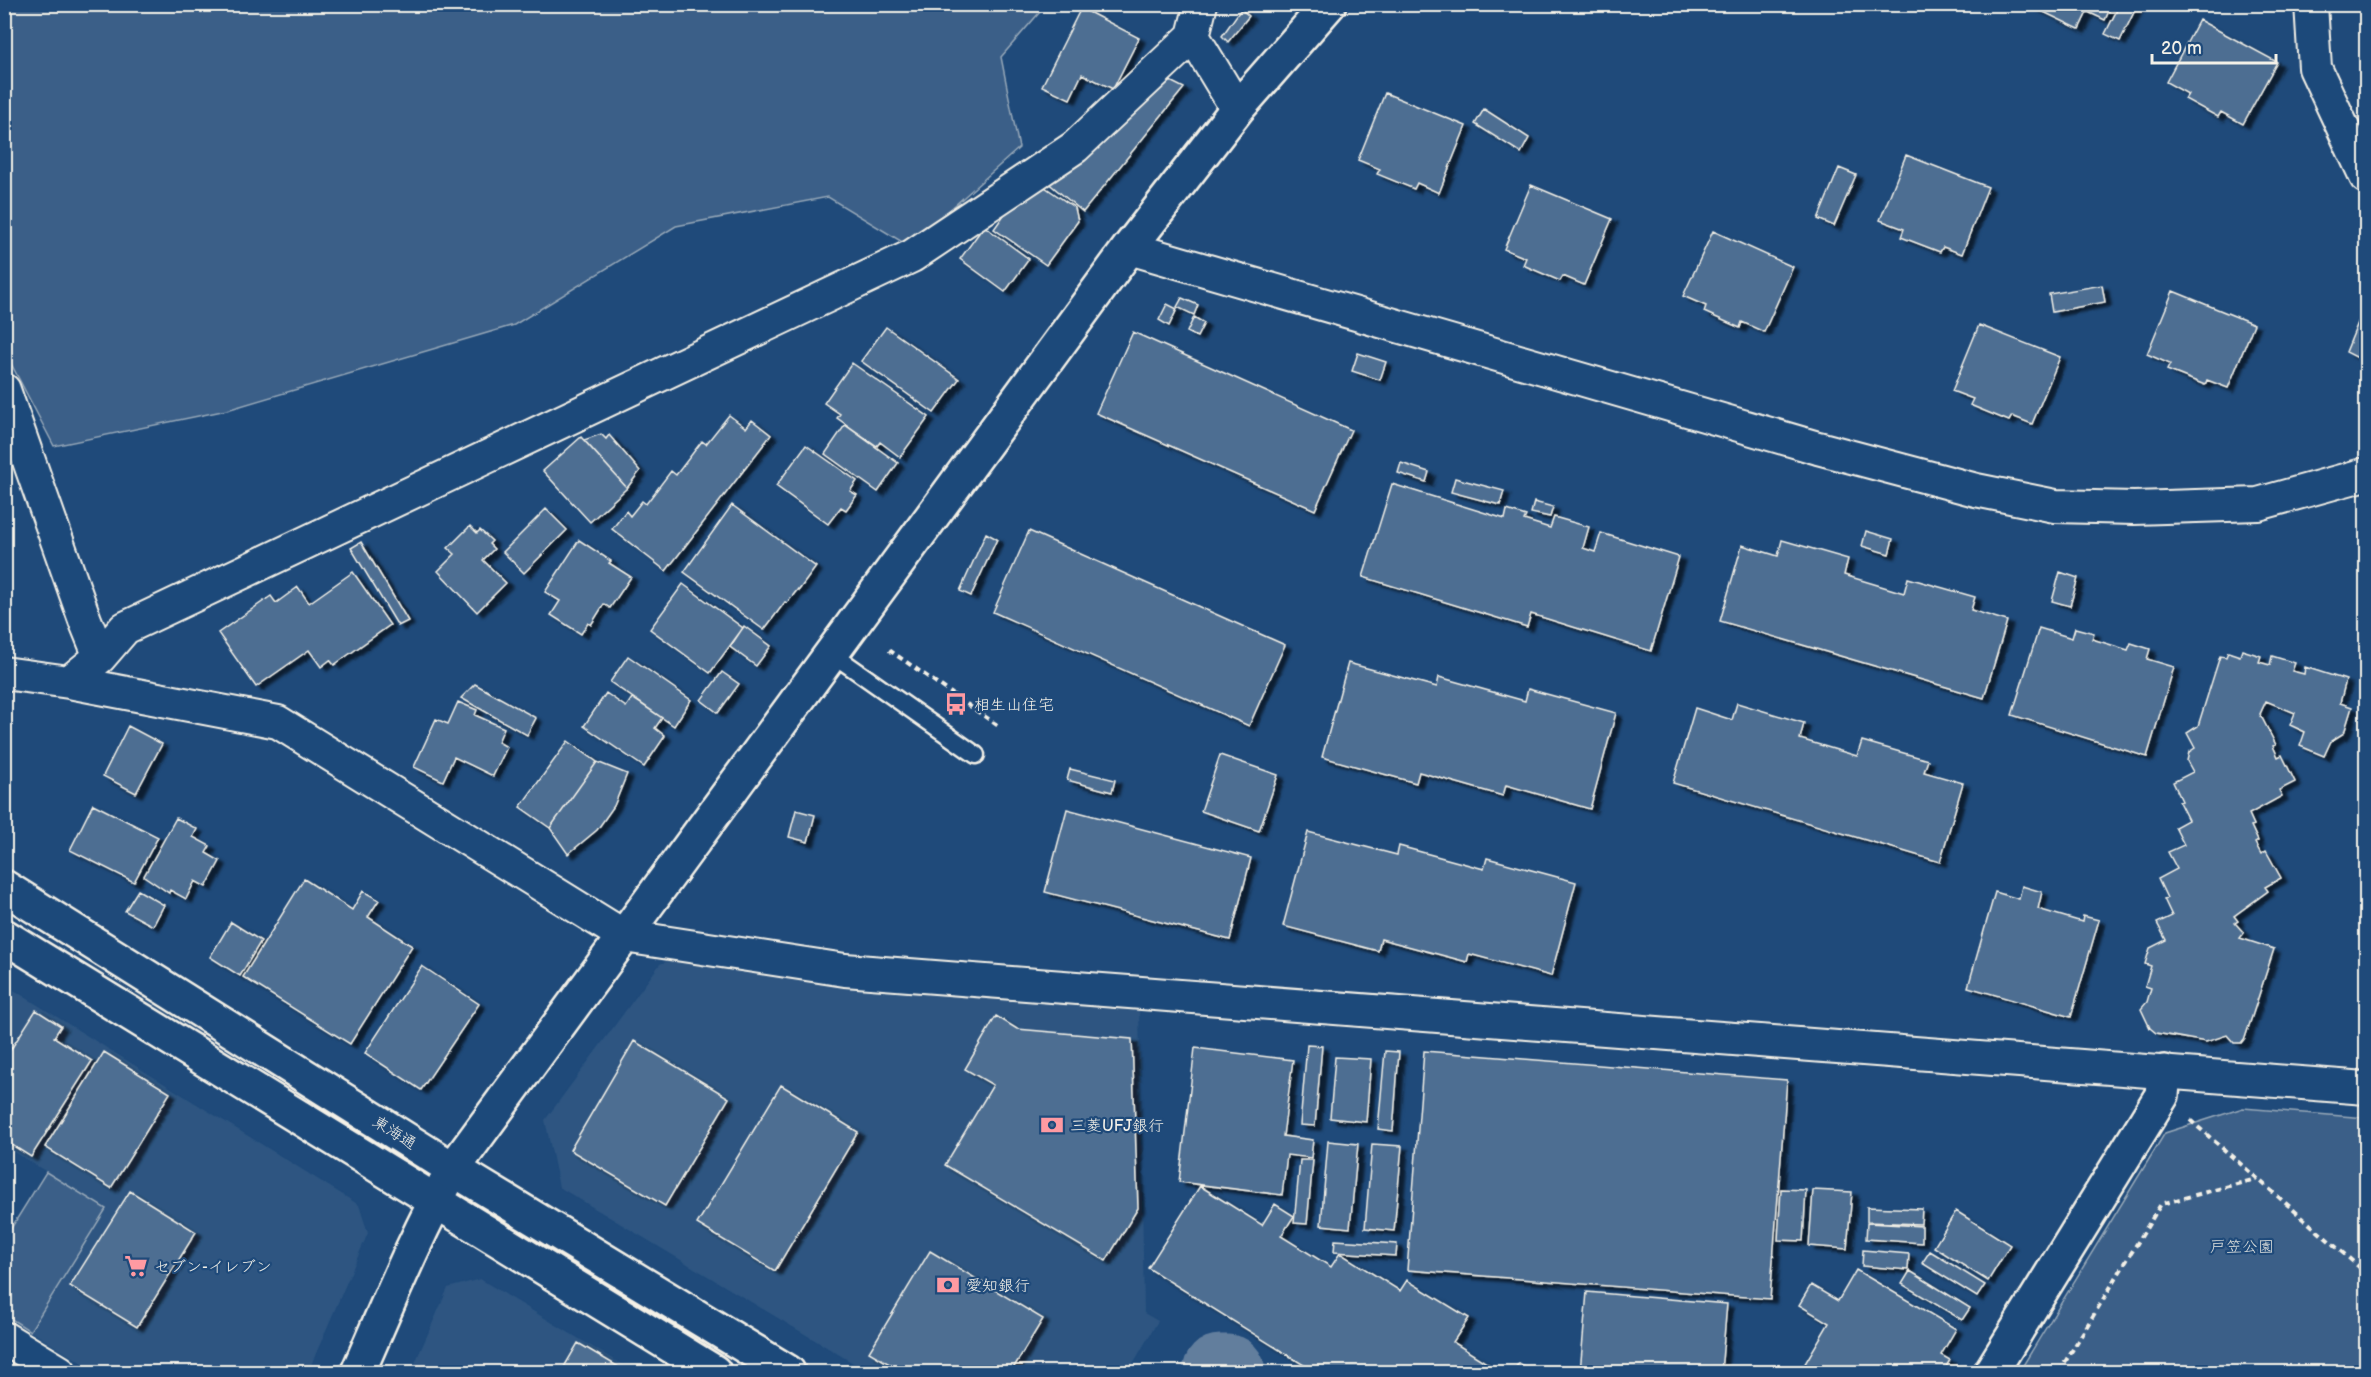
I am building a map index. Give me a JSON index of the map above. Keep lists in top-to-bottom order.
{
  "streets": {
    "street": ["東海通"]
  },
  "parks": ["戸笠公園"],
  "places": {
    "bus stop": ["相生山住宅"],
    "bank": ["三菱UFJ銀行", "愛知銀行"],
    "supermarket": ["セブン-イレブン"]
  },
  "scale_bar": "20 m"
}
